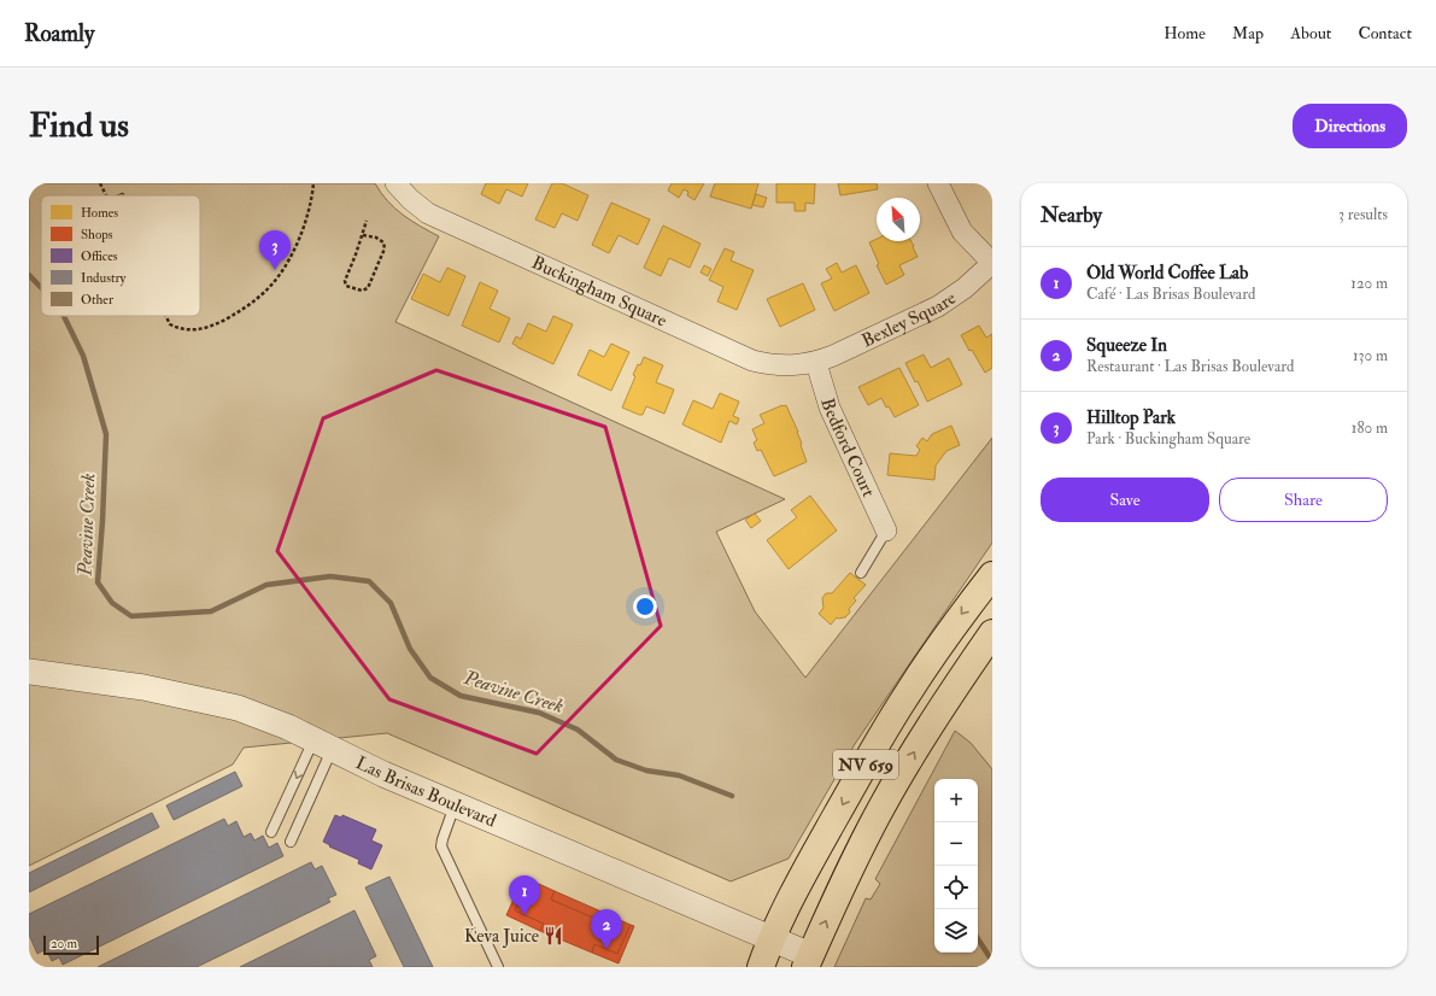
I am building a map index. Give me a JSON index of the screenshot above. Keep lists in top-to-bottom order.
{
  "streets": {
    "main road": ["NV 659"],
    "street": [
      "Buckingham Square",
      "Bexley Square",
      "Bedford Court",
      "Las Brisas Boulevard"
    ]
  },
  "crossings": [
    ["Buckingham Square", "Bexley Square"],
    ["Buckingham Square", "Bedford Court"],
    ["Bexley Square", "Bedford Court"],
    ["NV 659", "Las Brisas Boulevard"]
  ],
  "water": ["Peavine Creek"],
  "places": {
    "restaurant": ["Keva Juice"]
  },
  "legend": [
    "Homes",
    "Shops",
    "Offices",
    "Industry",
    "Other"
  ],
  "scale_bar": "20 m",
  "north": "top left",
  "page": {
    "header": "Roamly",
    "nav": [
      "Home",
      "Map",
      "About",
      "Contact"
    ],
    "buttons": [
      "Directions",
      ["Save", "Share"]
    ],
    "title": "Find us",
    "heading": ["Nearby", "3 results"],
    "pins": ["3", "1", "2"],
    "list": [
      {
        "mark": "1",
        "name": "Old World Coffee Lab",
        "note": "Café · Las Brisas Boulevard",
        "value": "120 m"
      },
      {
        "mark": "2",
        "name": "Squeeze In",
        "note": "Restaurant · Las Brisas Boulevard",
        "value": "130 m"
      },
      {
        "mark": "3",
        "name": "Hilltop Park",
        "note": "Park · Buckingham Square",
        "value": "180 m"
      }
    ],
    "map_buttons": ["+", "−"],
    "scale": "20 m"
  }
}
